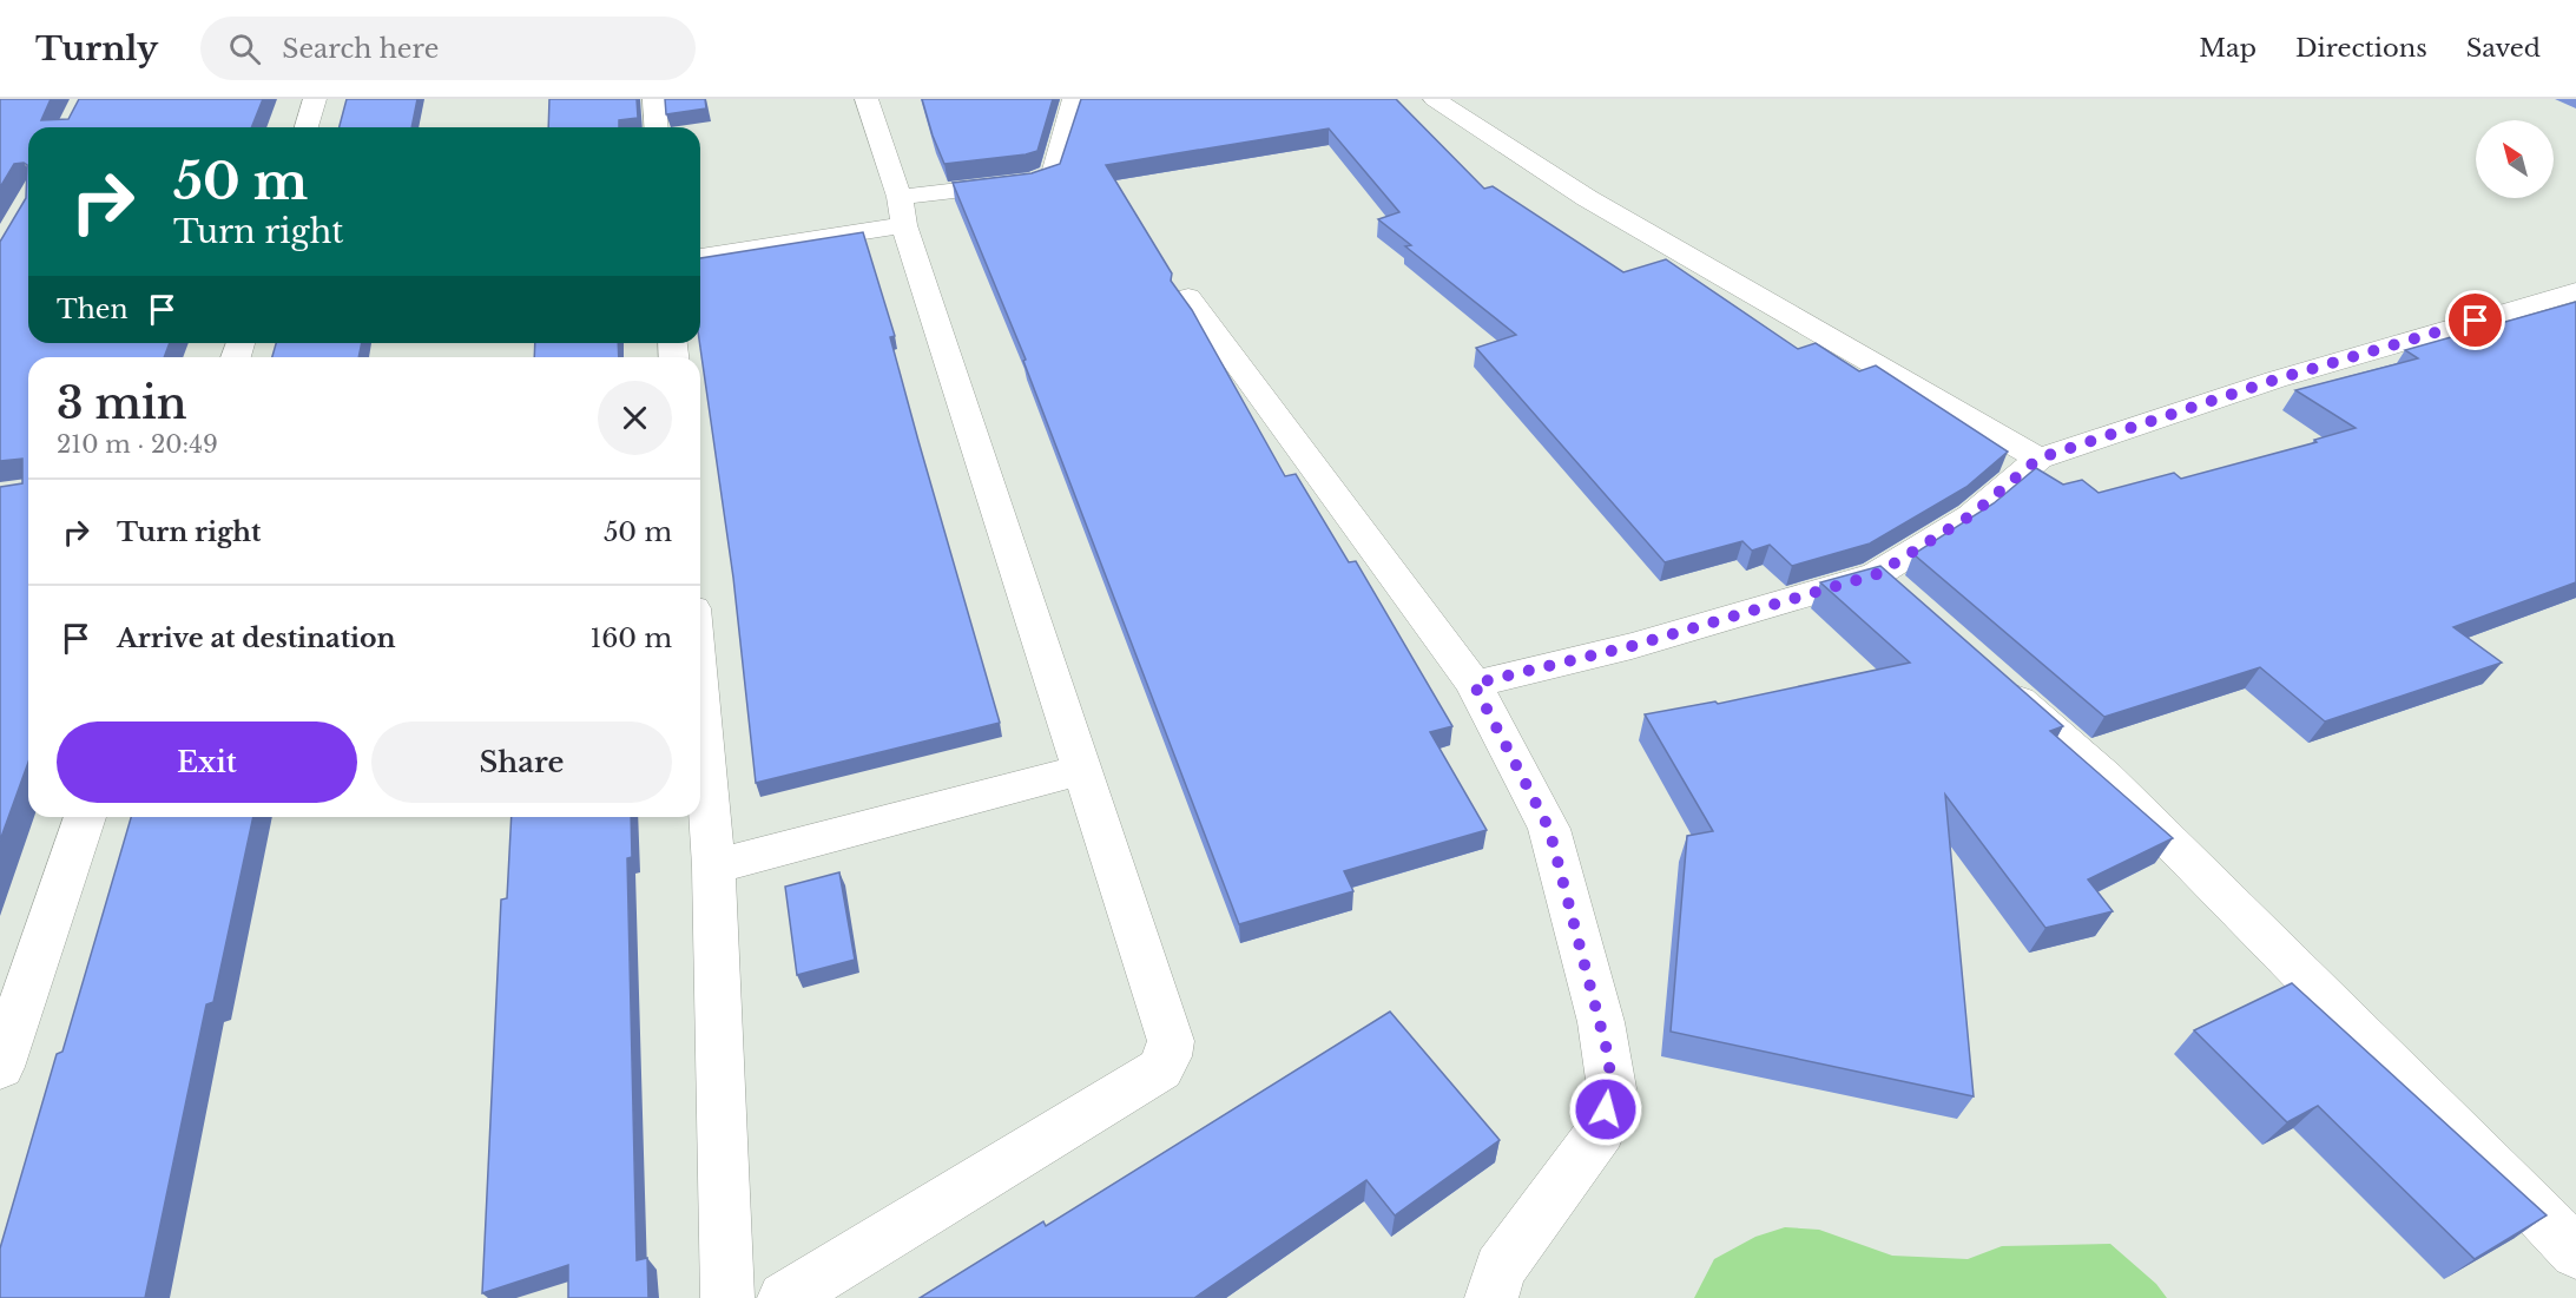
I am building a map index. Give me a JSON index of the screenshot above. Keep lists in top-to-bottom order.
{
  "north": "top left",
  "page": {
    "header": "Turnly",
    "search": "Search here",
    "nav": ["Map", "Directions", "Saved"],
    "turn": ["50 m", "Turn right"],
    "then": "Then",
    "heading": ["3 min", "210 m · 20:49"],
    "list": [
      {
        "name": "Turn right",
        "value": "50 m"
      },
      {
        "name": "Arrive at destination",
        "value": "160 m"
      }
    ],
    "buttons": ["Exit", "Share"]
  }
}
